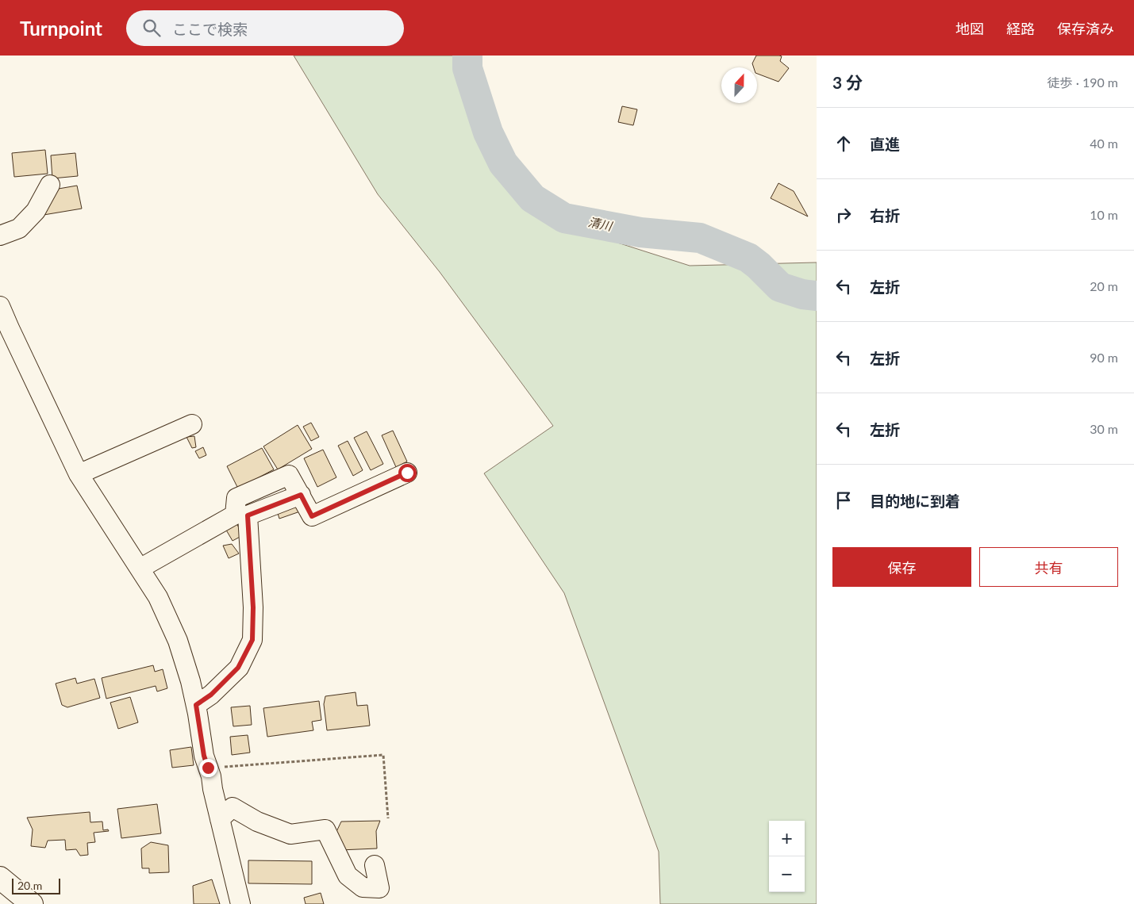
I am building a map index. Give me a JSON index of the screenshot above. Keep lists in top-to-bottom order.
{
  "water": ["清川"],
  "scale_bar": "20 m",
  "north": "top",
  "page": {
    "header": "Turnpoint",
    "search": "ここで検索",
    "nav": ["地図", "経路", "保存済み"],
    "heading": ["3 分", "徒歩 · 190 m"],
    "list": [
      ["直進", "40 m"],
      ["右折", "10 m"],
      ["左折", "20 m"],
      ["左折", "90 m"],
      ["左折", "30 m"],
      "目的地に到着"
    ],
    "buttons": ["保存", "共有"],
    "map_buttons": ["+", "−"],
    "scale": "20 m"
  }
}
